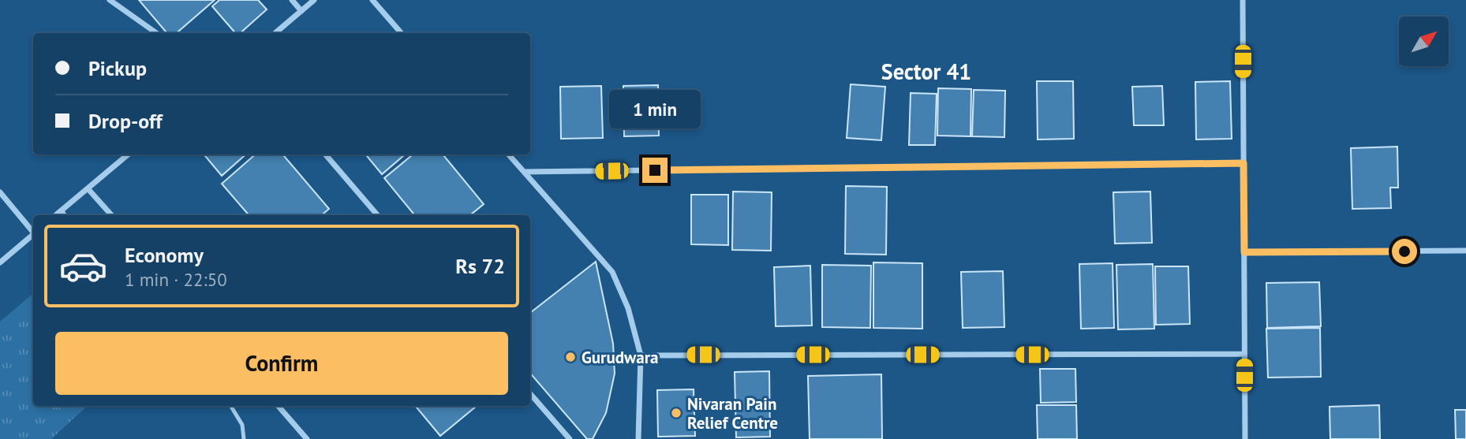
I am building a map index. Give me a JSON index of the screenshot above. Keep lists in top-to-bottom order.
{
  "districts": ["Sector 41"],
  "places": ["Gurudwara", "Nivaran Pain Relief Centre"],
  "north": "top right",
  "page": {
    "banner": ["Pickup", "Drop-off"],
    "bubble": "1 min",
    "list": [
      {
        "name": "Economy",
        "note": "1 min · 22:50",
        "value": "Rs 72"
      }
    ],
    "buttons": "Confirm"
  }
}
